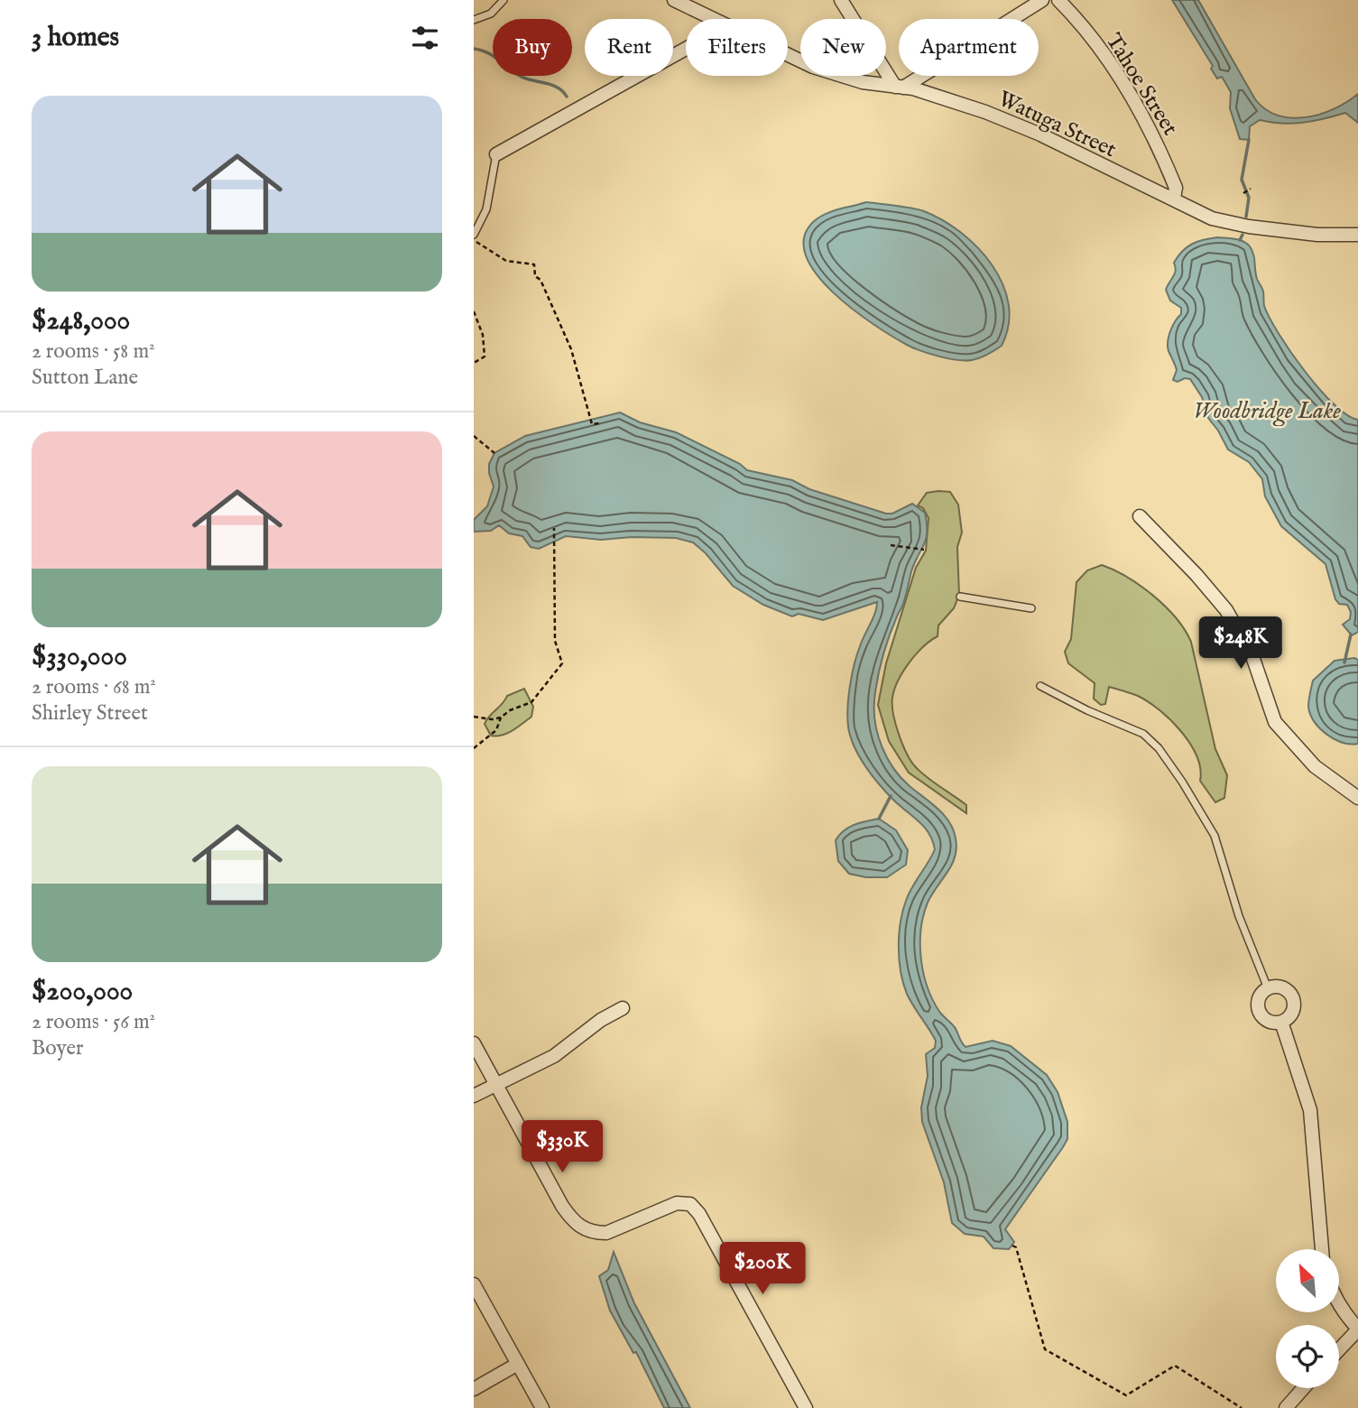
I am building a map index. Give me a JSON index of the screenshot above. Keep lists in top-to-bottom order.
{
  "streets": {
    "street": ["Tahoe Street", "Watuga Street"]
  },
  "crossings": [
    ["Tahoe Street", "Watuga Street"]
  ],
  "water": ["Woodbridge Lake"],
  "north": "top left",
  "page": {
    "heading": "3 homes",
    "chip": [
      "Buy",
      "Rent",
      "Filters",
      "New",
      "Apartment"
    ],
    "list": [
      {
        "name": "$248,000",
        "note": "2 rooms · 58 m² · Sutton Lane"
      },
      {
        "name": "$330,000",
        "note": "2 rooms · 68 m² · Shirley Street"
      },
      {
        "name": "$200,000",
        "note": "2 rooms · 56 m² · Boyer"
      }
    ],
    "price": ["$248K", "$330K", "$200K"]
  }
}
